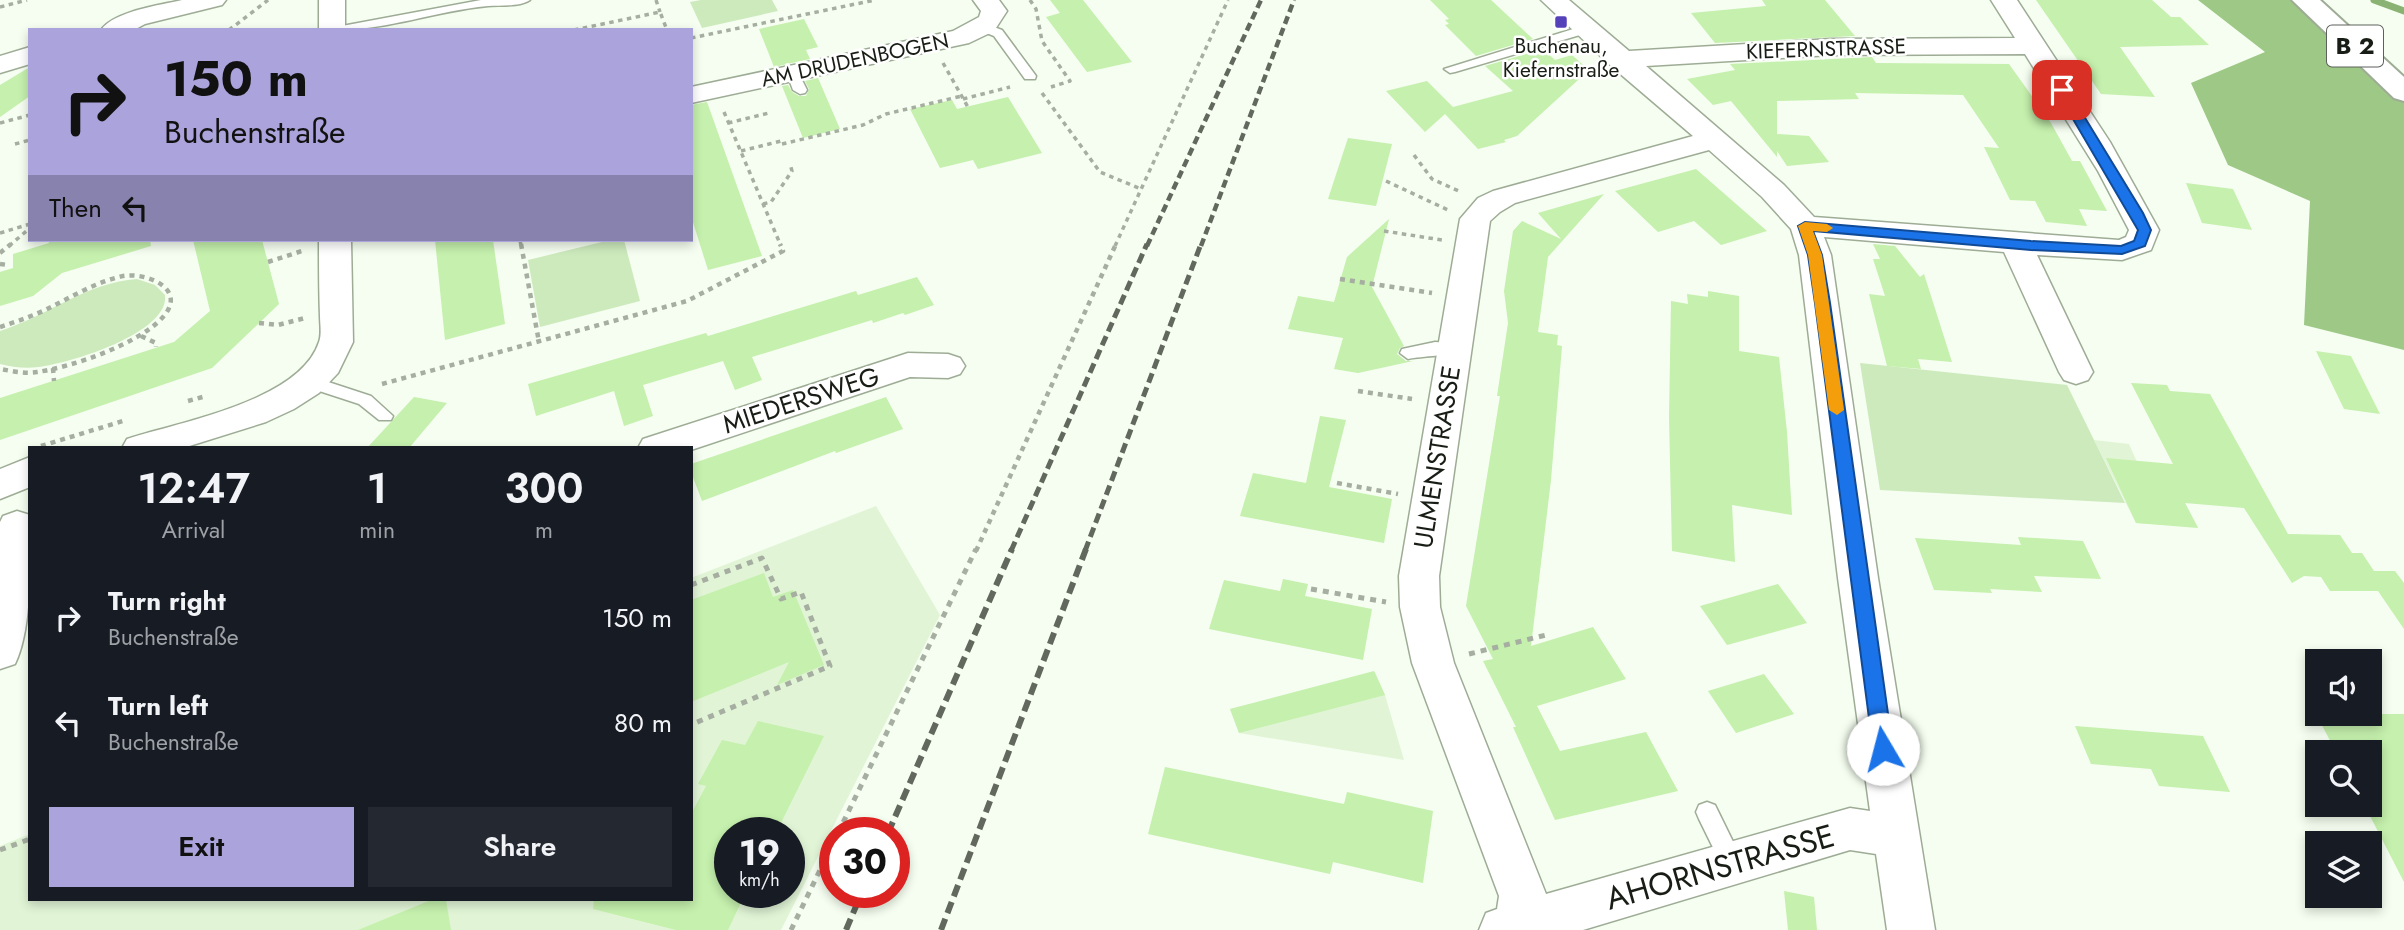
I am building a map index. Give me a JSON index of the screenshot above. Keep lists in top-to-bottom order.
{
  "streets": {
    "main road": ["B 2"],
    "street": [
      "KIEFERNSTRASSE",
      "AM DRUDENBOGEN",
      "MIEDERSWEG",
      "ULMENSTRASSE",
      "AHORNSTRASSE"
    ]
  },
  "crossings": [
    ["ULMENSTRASSE", "AHORNSTRASSE"]
  ],
  "places": {
    "transit": ["Buchenau, Kiefernstraße"]
  },
  "page": {
    "turn": ["150 m", "Buchenstraße"],
    "then": "Then",
    "eta": [
      "12:47",
      "Arrival",
      "1",
      "min",
      "300",
      "m"
    ],
    "list": [
      {
        "name": "Turn right",
        "note": "Buchenstraße",
        "value": "150 m"
      },
      {
        "name": "Turn left",
        "note": "Buchenstraße",
        "value": "80 m"
      }
    ],
    "buttons": ["Exit", "Share"],
    "speed": "19 km/h",
    "limit": "30"
  }
}
